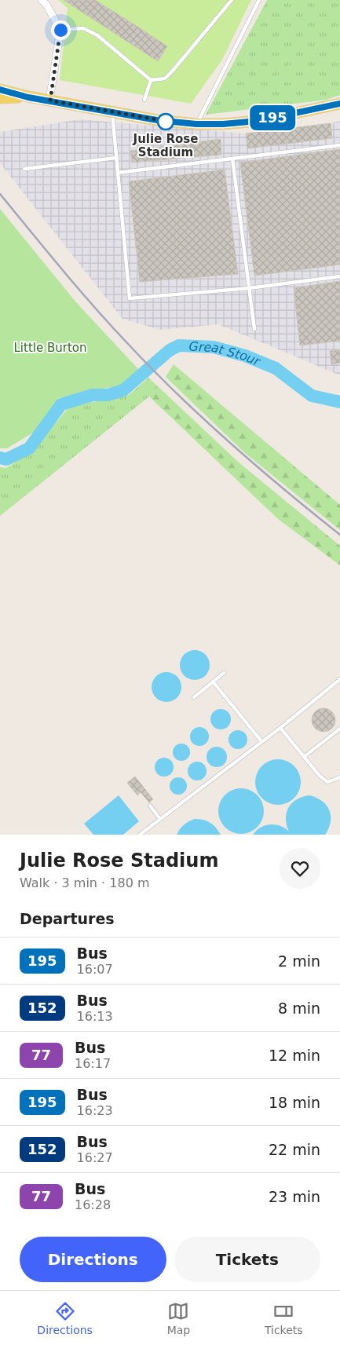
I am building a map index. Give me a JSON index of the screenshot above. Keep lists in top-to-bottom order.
{
  "water": ["Great Stour"],
  "parks": ["Little Burton"],
  "places": ["Julie Rose Stadium"],
  "lines": ["bus line 195"],
  "page": {
    "on_map": "195",
    "heading": [
      ["Julie Rose Stadium", "Walk · 3 min · 180 m"],
      "Departures"
    ],
    "list": [
      {
        "mark": "195",
        "name": "Bus",
        "note": "16:07",
        "value": "2 min"
      },
      {
        "mark": "152",
        "name": "Bus",
        "note": "16:13",
        "value": "8 min"
      },
      {
        "mark": "77",
        "name": "Bus",
        "note": "16:17",
        "value": "12 min"
      },
      {
        "mark": "195",
        "name": "Bus",
        "note": "16:23",
        "value": "18 min"
      },
      {
        "mark": "152",
        "name": "Bus",
        "note": "16:27",
        "value": "22 min"
      },
      {
        "mark": "77",
        "name": "Bus",
        "note": "16:28",
        "value": "23 min"
      }
    ],
    "buttons": ["Directions", "Tickets"],
    "tabs": ["Directions", "Map", "Tickets"]
  }
}
